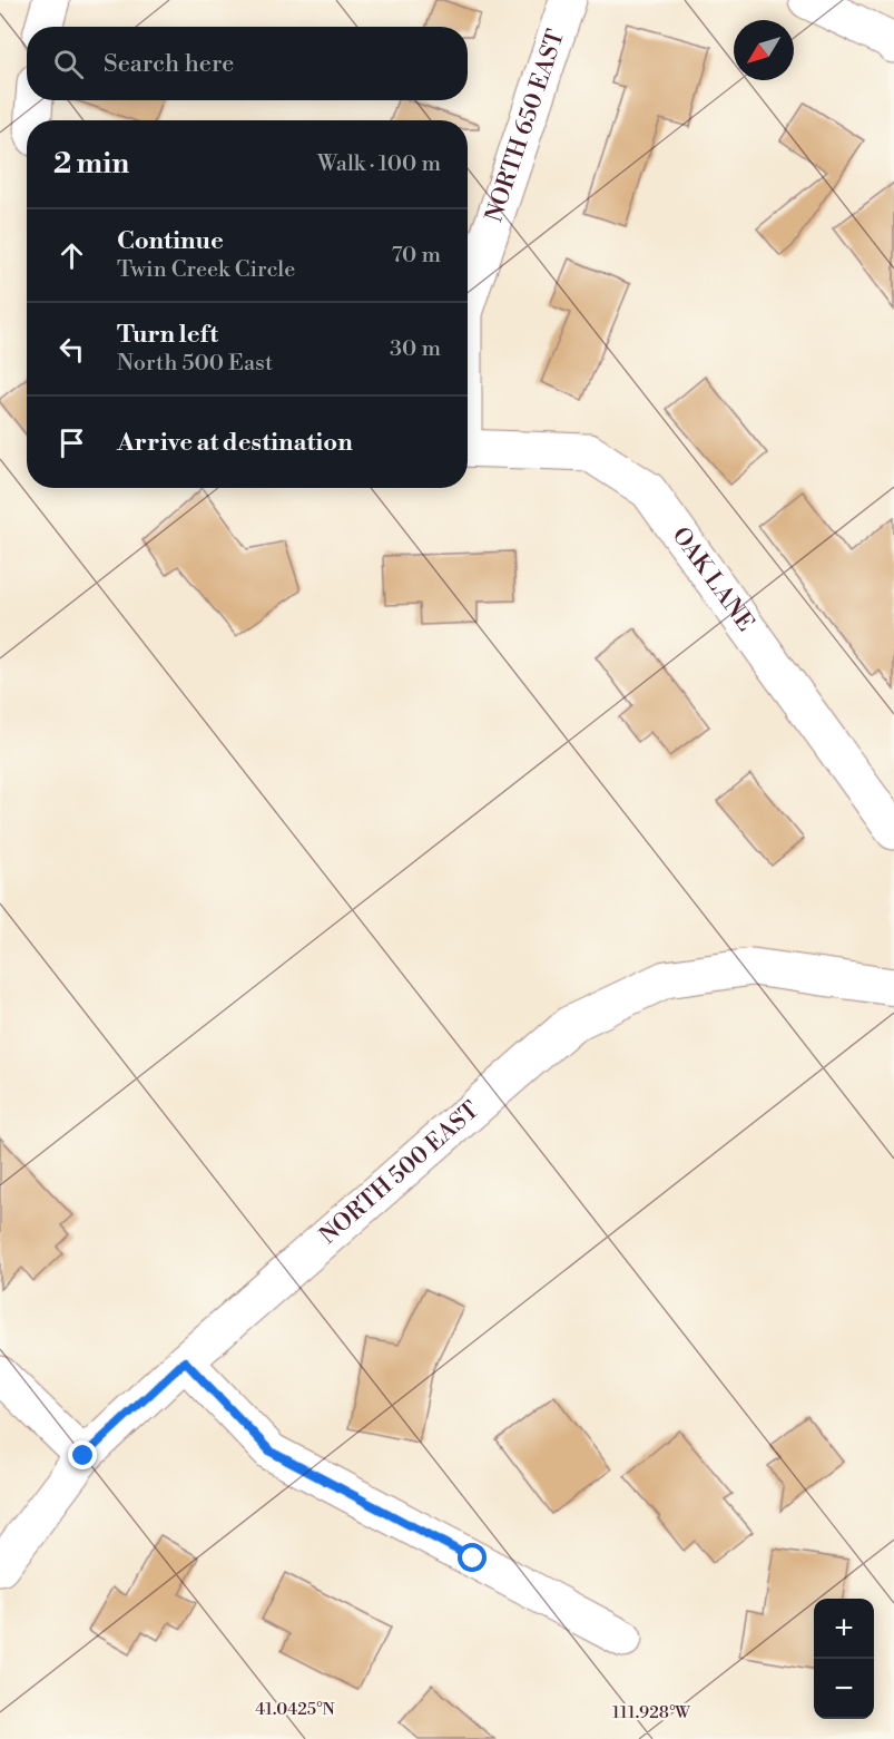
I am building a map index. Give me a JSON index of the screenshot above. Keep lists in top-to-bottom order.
{
  "streets": {
    "street": ["NORTH 650 EAST", "OAK LANE", "NORTH 500 EAST"]
  },
  "north": "bottom left",
  "page": {
    "search": "Search here",
    "heading": ["2 min", "Walk · 100 m"],
    "list": [
      ["Continue", "Twin Creek Circle", "70 m"],
      ["Turn left", "North 500 East", "30 m"],
      "Arrive at destination"
    ],
    "map_buttons": ["+", "−"]
  },
  "coordinates": ["41.0425°N", "111.928°W"]
}
